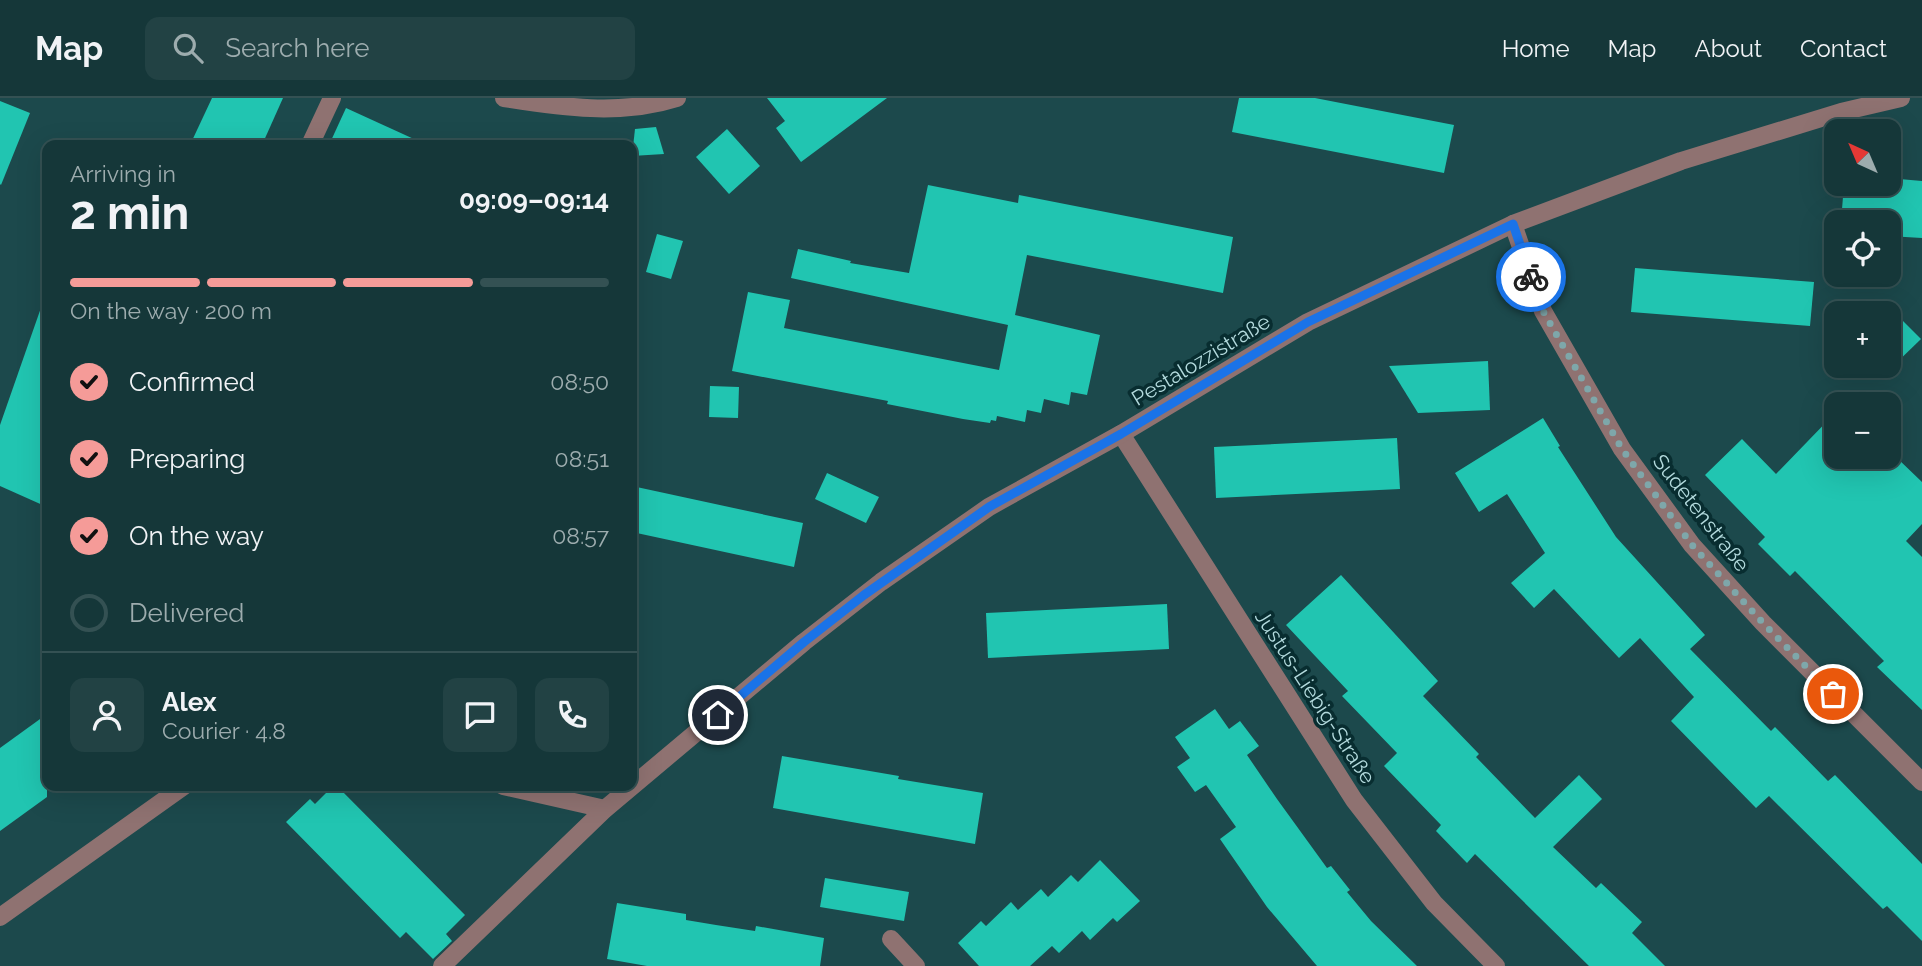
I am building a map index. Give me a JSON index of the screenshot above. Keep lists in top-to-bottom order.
{
  "streets": {
    "street": ["Pestalozzistraße", "Sudetenstraße", "Justus-Liebig-Straße"]
  },
  "crossings": [
    ["Pestalozzistraße", "Sudetenstraße"],
    ["Pestalozzistraße", "Justus-Liebig-Straße"]
  ],
  "north": "top left",
  "page": {
    "header": "Map",
    "search": "Search here",
    "nav": [
      "Home",
      "Map",
      "About",
      "Contact"
    ],
    "map_buttons": ["+", "−"],
    "heading": ["2 min", "Arriving in", "09:09–09:14"],
    "panel": ["Alex", "Courier · 4.8"],
    "bar": "On the way · 200 m",
    "list": [
      ["Confirmed", "08:50"],
      ["Preparing", "08:51"],
      ["On the way", "08:57"],
      "Delivered"
    ]
  }
}
